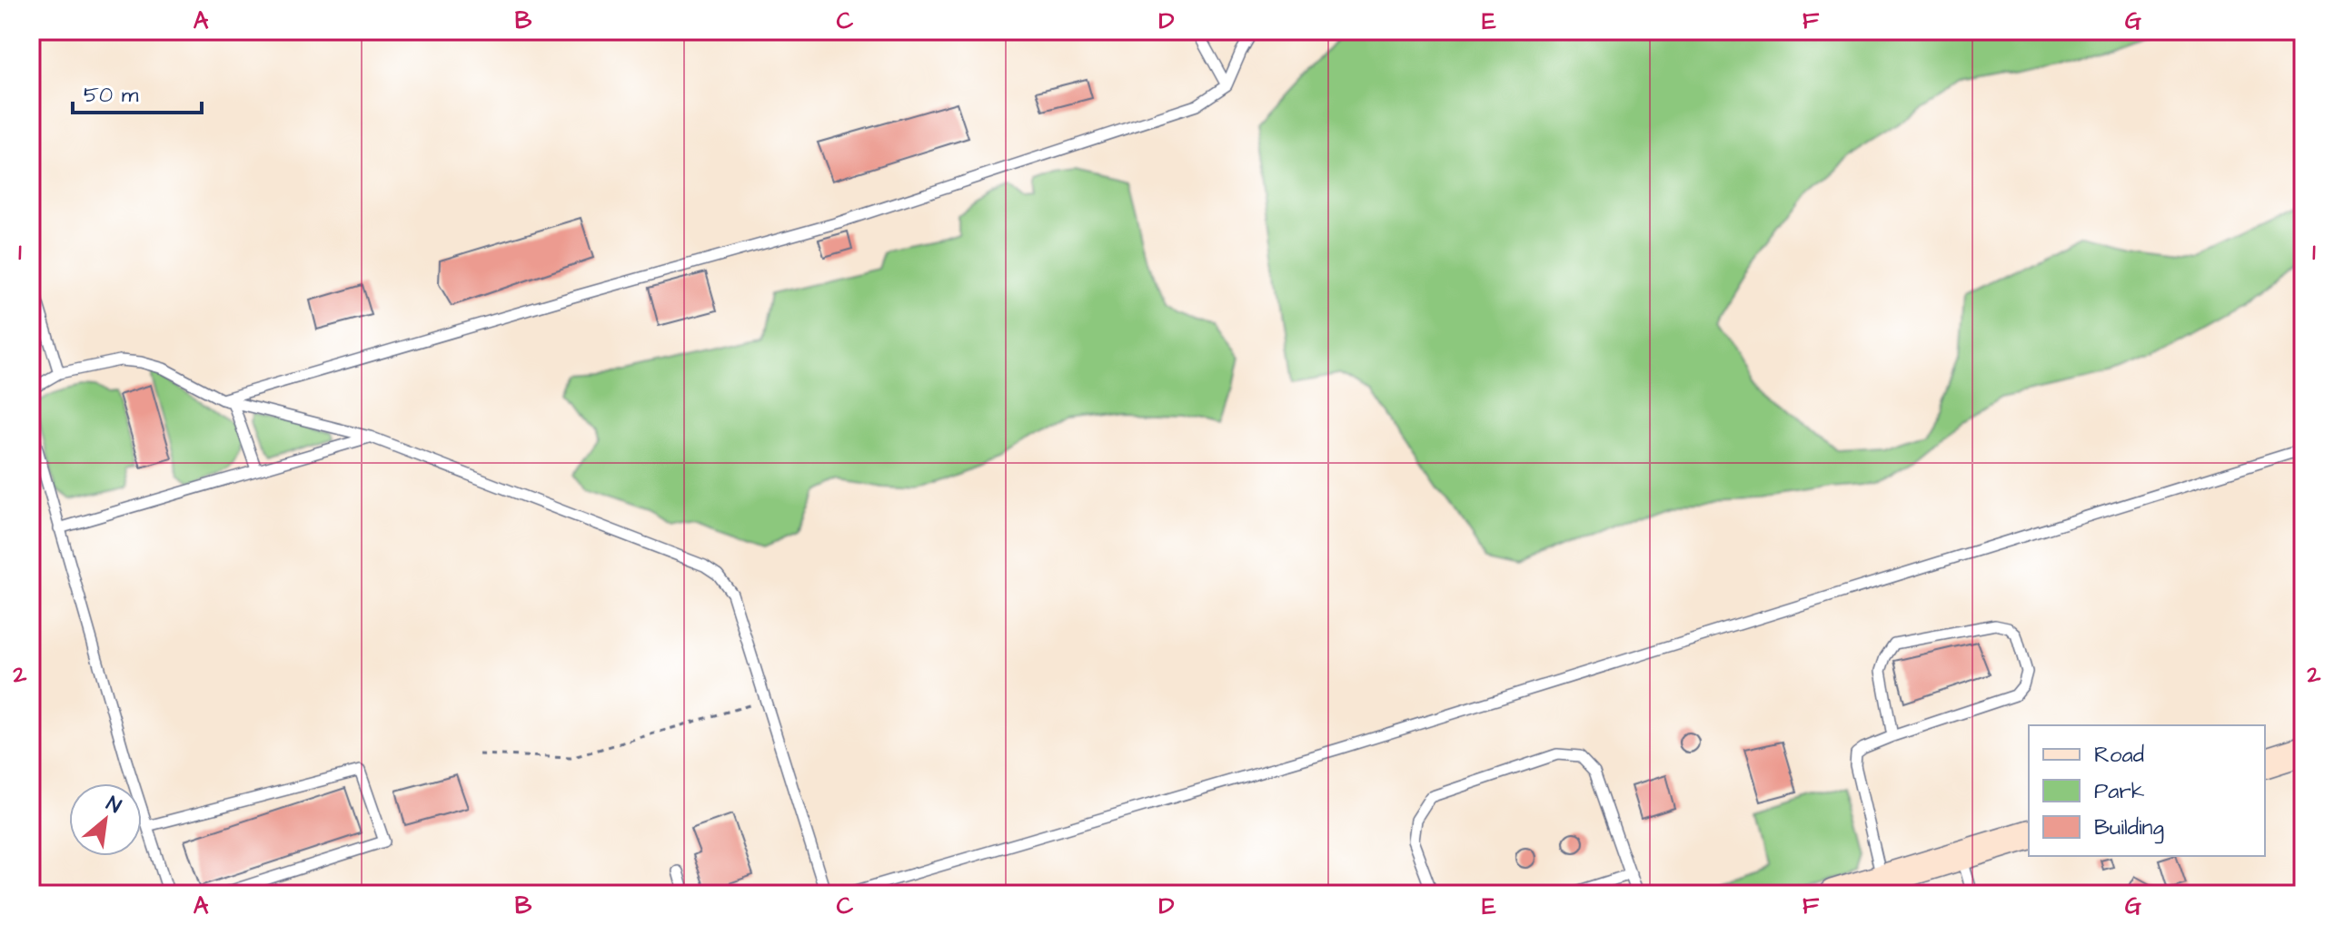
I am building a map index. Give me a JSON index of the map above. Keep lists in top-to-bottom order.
{
  "legend": ["Road", "Park", "Building"],
  "scale_bar": "50 m",
  "north": "top right",
  "grid": {
    "columns": [
      "A",
      "B",
      "C",
      "D",
      "E",
      "F",
      "G"
    ],
    "rows": ["1", "2"]
  }
}
